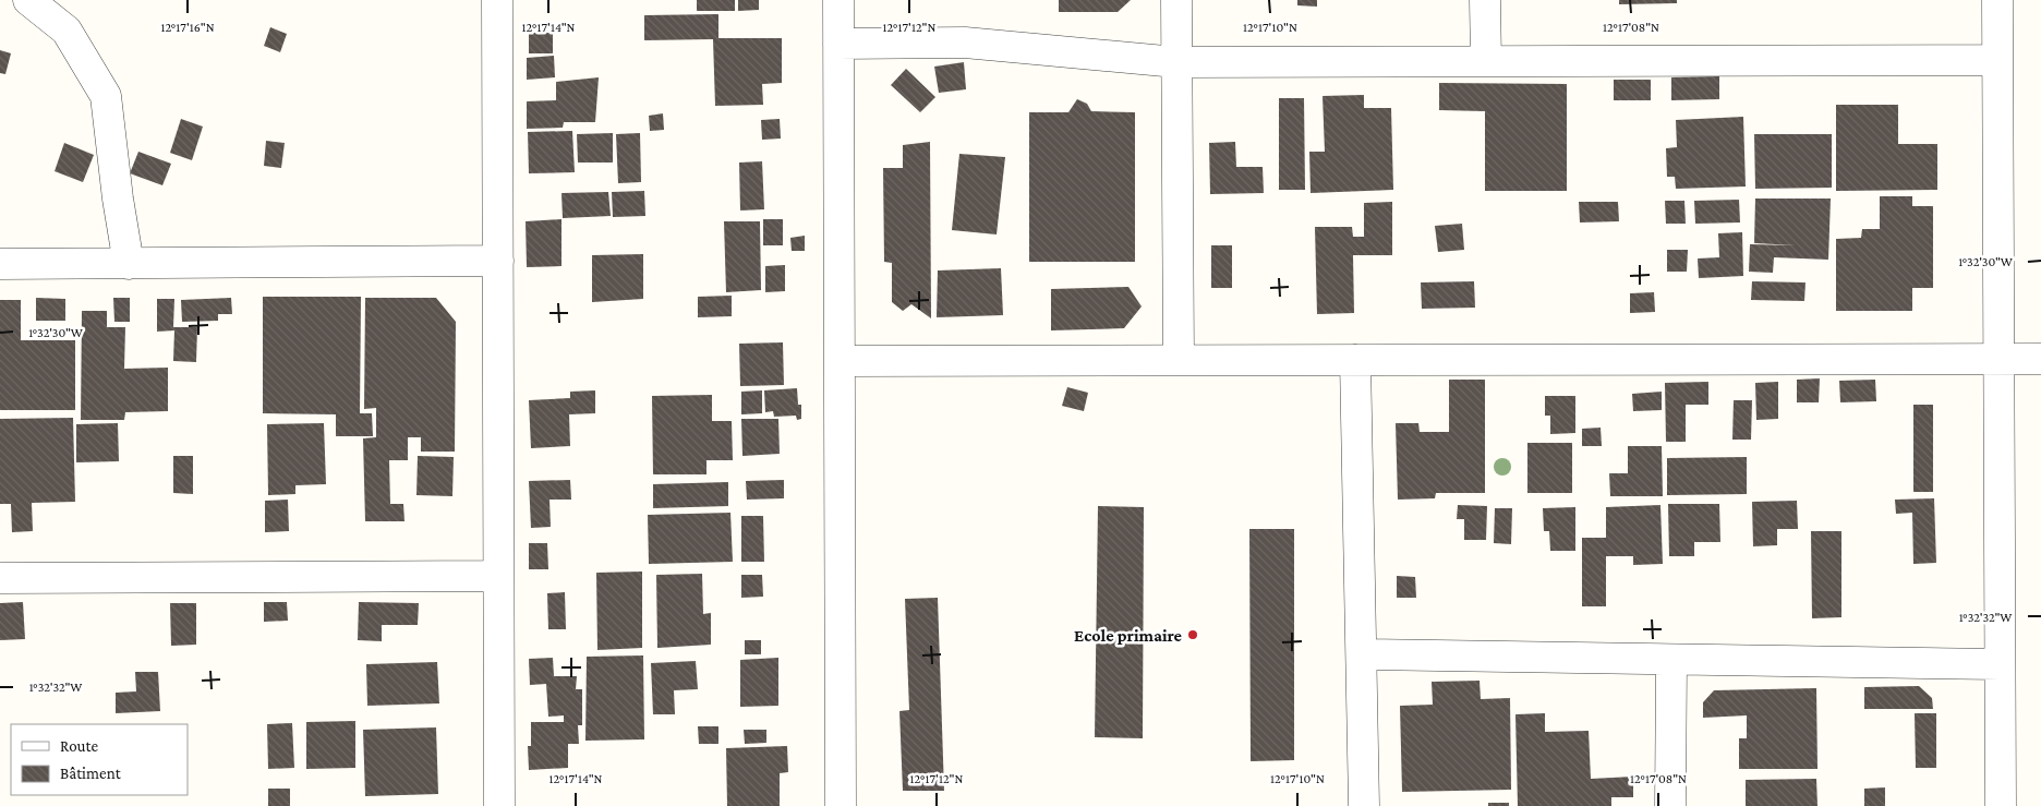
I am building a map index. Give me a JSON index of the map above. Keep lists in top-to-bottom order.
{
  "places": ["Ecole primaire"],
  "legend": ["Route", "Bâtiment"],
  "coordinates": [
    "12°17'16\"N",
    "12°17'14\"N",
    "12°17'12\"N",
    "12°17'10\"N",
    "12°17'08\"N",
    "1°32'30\"W",
    "1°32'32\"W"
  ]
}
